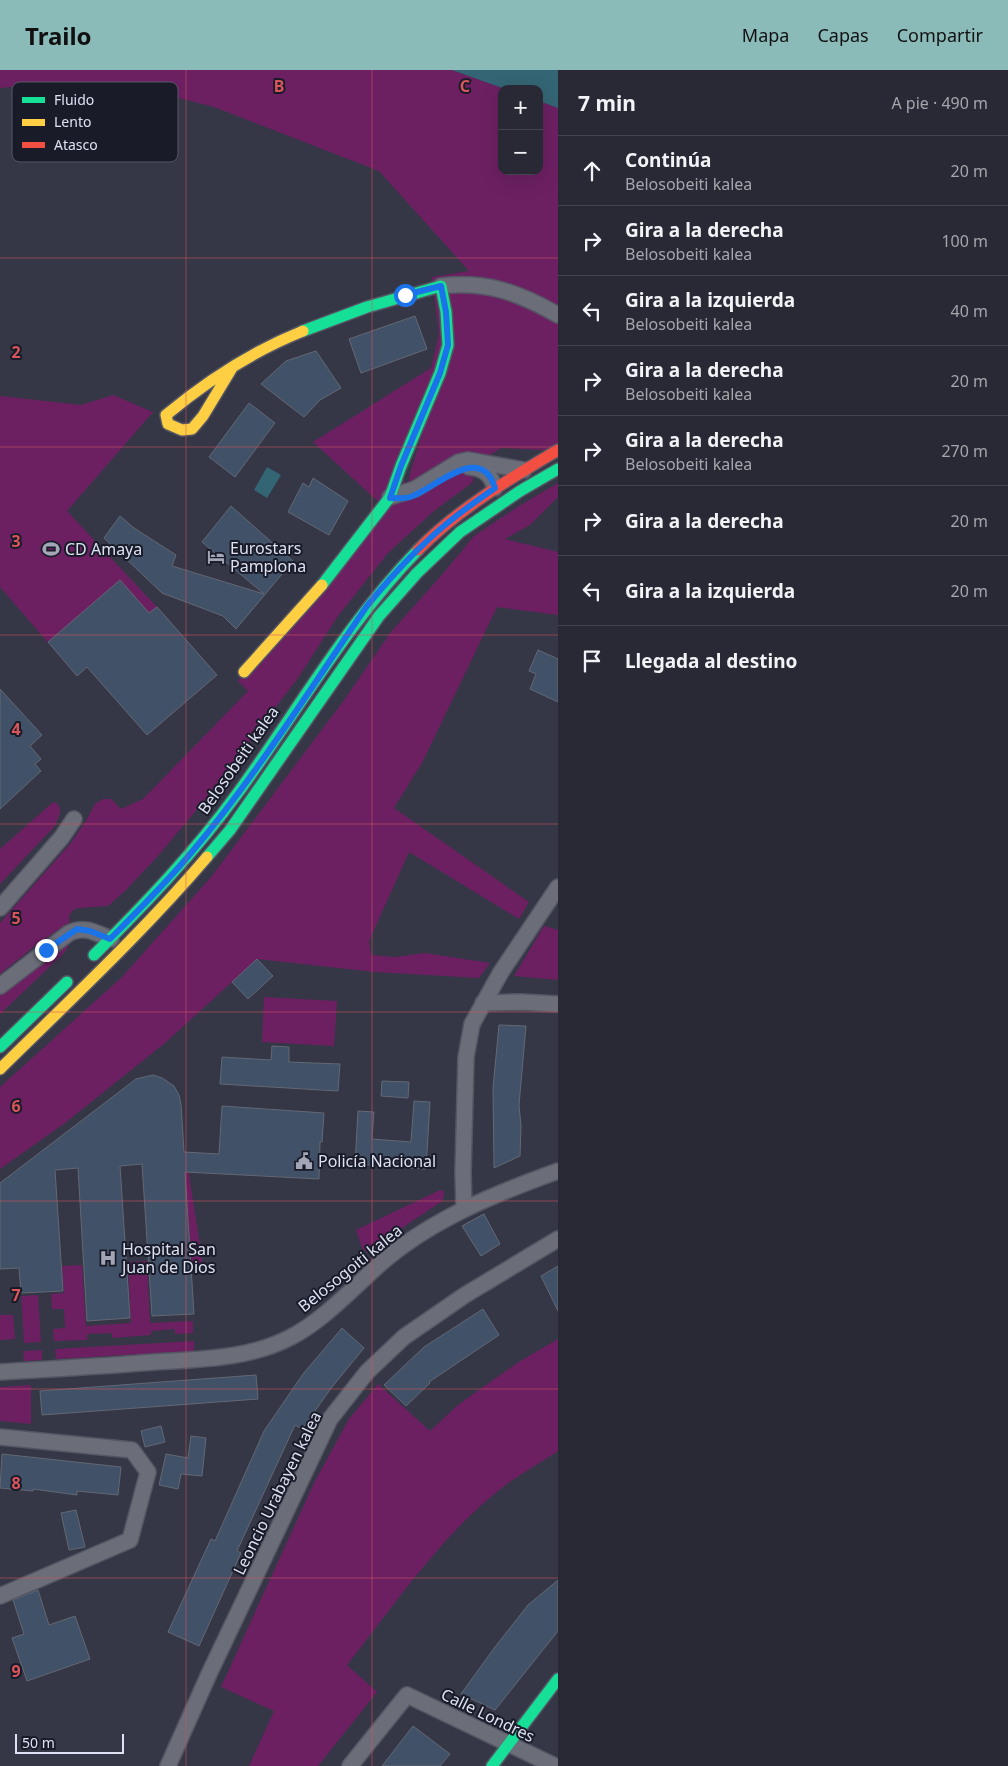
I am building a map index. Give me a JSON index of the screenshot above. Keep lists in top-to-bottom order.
{
  "streets": {
    "main road": ["Belosobeiti kalea"],
    "street": ["Belosogoiti kalea", "Leoncio Urabayen kalea", "Calle Londres"]
  },
  "places": {
    "sports": ["CD Amaya"],
    "hotel": ["Eurostars Pamplona"],
    "public building": ["Policía Nacional"],
    "hospital": ["Hospital San Juan de Dios"]
  },
  "legend": ["Fluido", "Lento", "Atasco"],
  "scale_bar": "50 m",
  "page": {
    "header": "Trailo",
    "nav": ["Mapa", "Capas", "Compartir"],
    "heading": ["7 min", "A pie · 490 m"],
    "map_buttons": ["+", "−"],
    "list": [
      ["Continúa", "Belosobeiti kalea", "20 m"],
      ["Gira a la derecha", "Belosobeiti kalea", "100 m"],
      ["Gira a la izquierda", "Belosobeiti kalea", "40 m"],
      ["Gira a la derecha", "Belosobeiti kalea", "20 m"],
      ["Gira a la derecha", "Belosobeiti kalea", "270 m"],
      ["Gira a la derecha", "20 m"],
      ["Gira a la izquierda", "20 m"],
      "Llegada al destino"
    ],
    "scale": "50 m"
  },
  "grid": {
    "columns": ["B", "C"],
    "rows": [
      "2",
      "3",
      "4",
      "5",
      "6",
      "7",
      "8",
      "9"
    ]
  }
}
